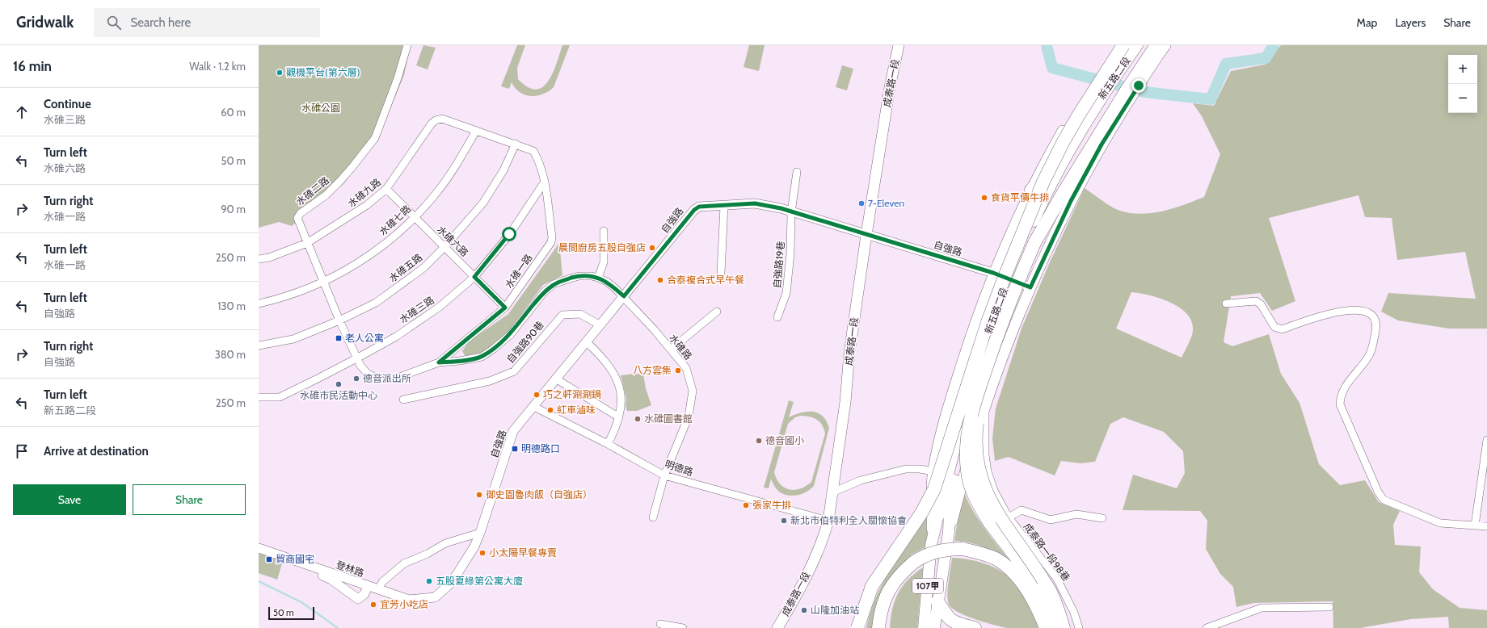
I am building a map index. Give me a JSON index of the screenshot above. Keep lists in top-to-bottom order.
{
  "streets": {
    "main road": ["新五路二段", "成泰路一段", "107甲"],
    "street": [
      "水碓二路",
      "水碓九路",
      "水碓七路",
      "自強路",
      "水碓六路",
      "自強路19巷",
      "水碓五路",
      "水碓一路",
      "水碓三路",
      "自強路90巷",
      "水碓路",
      "明德路",
      "成泰路一段98巷",
      "登林路"
    ]
  },
  "crossings": [
    ["新五路二段", "自強路"],
    ["新五路二段", "成泰路一段98巷"],
    ["成泰路一段", "自強路"],
    ["成泰路一段", "明德路"],
    ["水碓二路", "水碓九路"],
    ["水碓二路", "水碓七路"],
    ["水碓二路", "水碓五路"],
    ["水碓二路", "水碓一路"],
    ["水碓二路", "水碓三路"],
    ["水碓九路", "水碓七路"],
    ["水碓九路", "水碓六路"],
    ["水碓七路", "水碓六路"],
    ["自強路", "自強路19巷"],
    ["自強路", "水碓一路"],
    ["自強路", "自強路90巷"],
    ["自強路", "水碓路"],
    ["自強路", "明德路"],
    ["自強路", "登林路"],
    ["水碓六路", "水碓五路"],
    ["水碓六路", "水碓一路"],
    ["水碓六路", "水碓三路"],
    ["水碓五路", "水碓一路"],
    ["水碓一路", "水碓三路"],
    ["水碓一路", "水碓路"],
    ["水碓路", "明德路"]
  ],
  "parks": ["水碓公園"],
  "places": {
    "other": [
      "觀機平台(第六層)",
      "食貨平價牛排",
      "7-Eleven",
      "晨間廚房五股自強店",
      "合泰複合式早午餐",
      "八方雲集",
      "德音派出所",
      "水碓市民活動中心",
      "巧之軒涮涮鍋",
      "紅車滷味",
      "水碓圖書館",
      "德音國小",
      "御史園魯肉飯（自強店）",
      "張家牛排",
      "新北市伯特利全人關懷協會",
      "小太陽早餐專賣",
      "五股夏綠第公寓大廈",
      "宜芳小吃店",
      "山隆加油站"
    ],
    "transit": ["老人公寓", "明德路口", "貿商國宅"]
  },
  "scale_bar": "50 m",
  "page": {
    "header": "Gridwalk",
    "search": "Search here",
    "nav": ["Map", "Layers", "Share"],
    "heading": ["16 min", "Walk · 1.2 km"],
    "map_buttons": ["+", "−"],
    "list": [
      ["Continue", "水碓三路", "60 m"],
      ["Turn left", "水碓六路", "50 m"],
      ["Turn right", "水碓一路", "90 m"],
      ["Turn left", "水碓一路", "250 m"],
      ["Turn left", "自強路", "130 m"],
      ["Turn right", "自強路", "380 m"],
      ["Turn left", "新五路二段", "250 m"],
      "Arrive at destination"
    ],
    "buttons": ["Save", "Share"],
    "scale": "50 m"
  }
}
